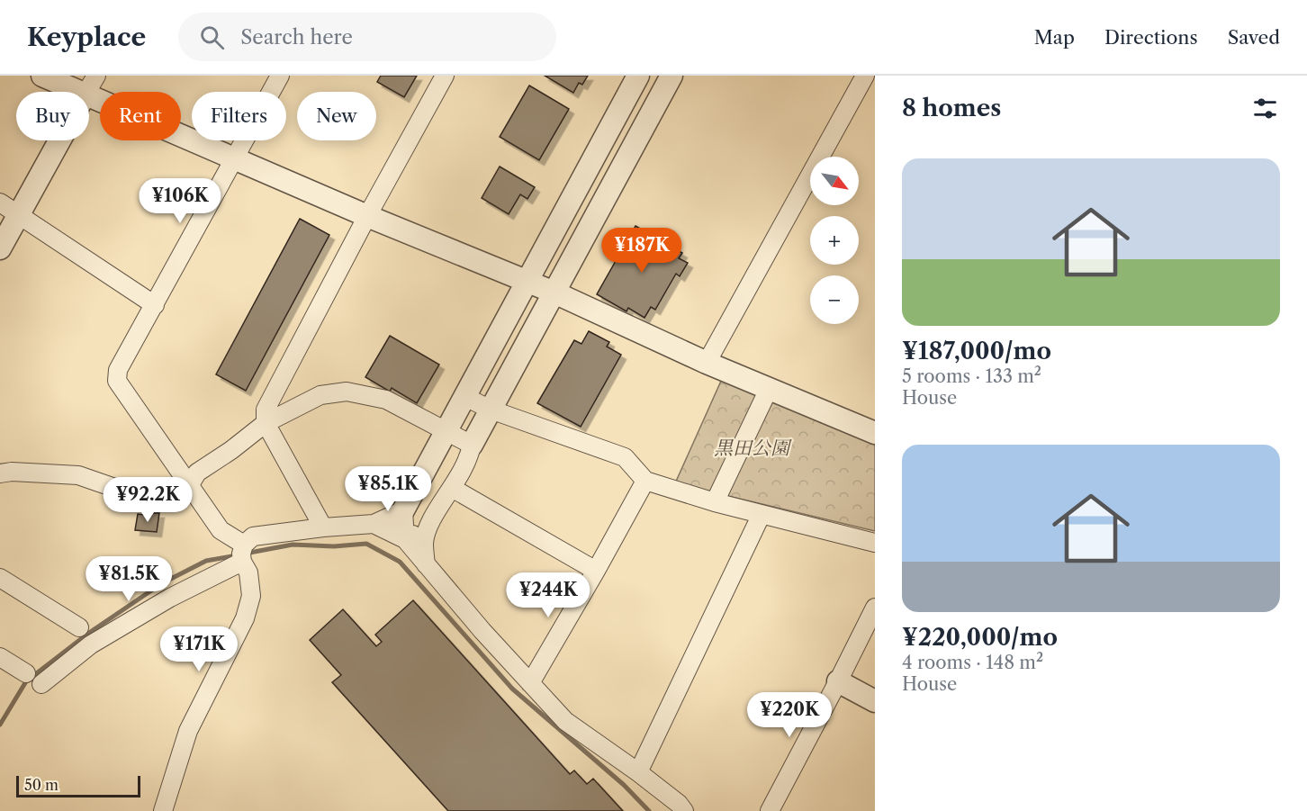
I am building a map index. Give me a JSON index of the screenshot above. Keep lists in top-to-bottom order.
{
  "parks": ["黒田公園"],
  "scale_bar": "50 m",
  "north": "bottom right",
  "page": {
    "header": "Keyplace",
    "search": "Search here",
    "nav": ["Map", "Directions", "Saved"],
    "heading": "8 homes",
    "chip": [
      "Buy",
      "Rent",
      "Filters",
      "New"
    ],
    "list": [
      {
        "name": "¥187,000/mo",
        "note": "5 rooms · 133 m² · House"
      },
      {
        "name": "¥220,000/mo",
        "note": "4 rooms · 148 m² · House"
      }
    ],
    "map_buttons": ["+", "−"],
    "price": [
      "¥106K",
      "¥187K",
      "¥85.1K",
      "¥92.2K",
      "¥81.5K",
      "¥244K",
      "¥171K",
      "¥220K"
    ],
    "scale": "50 m"
  }
}
